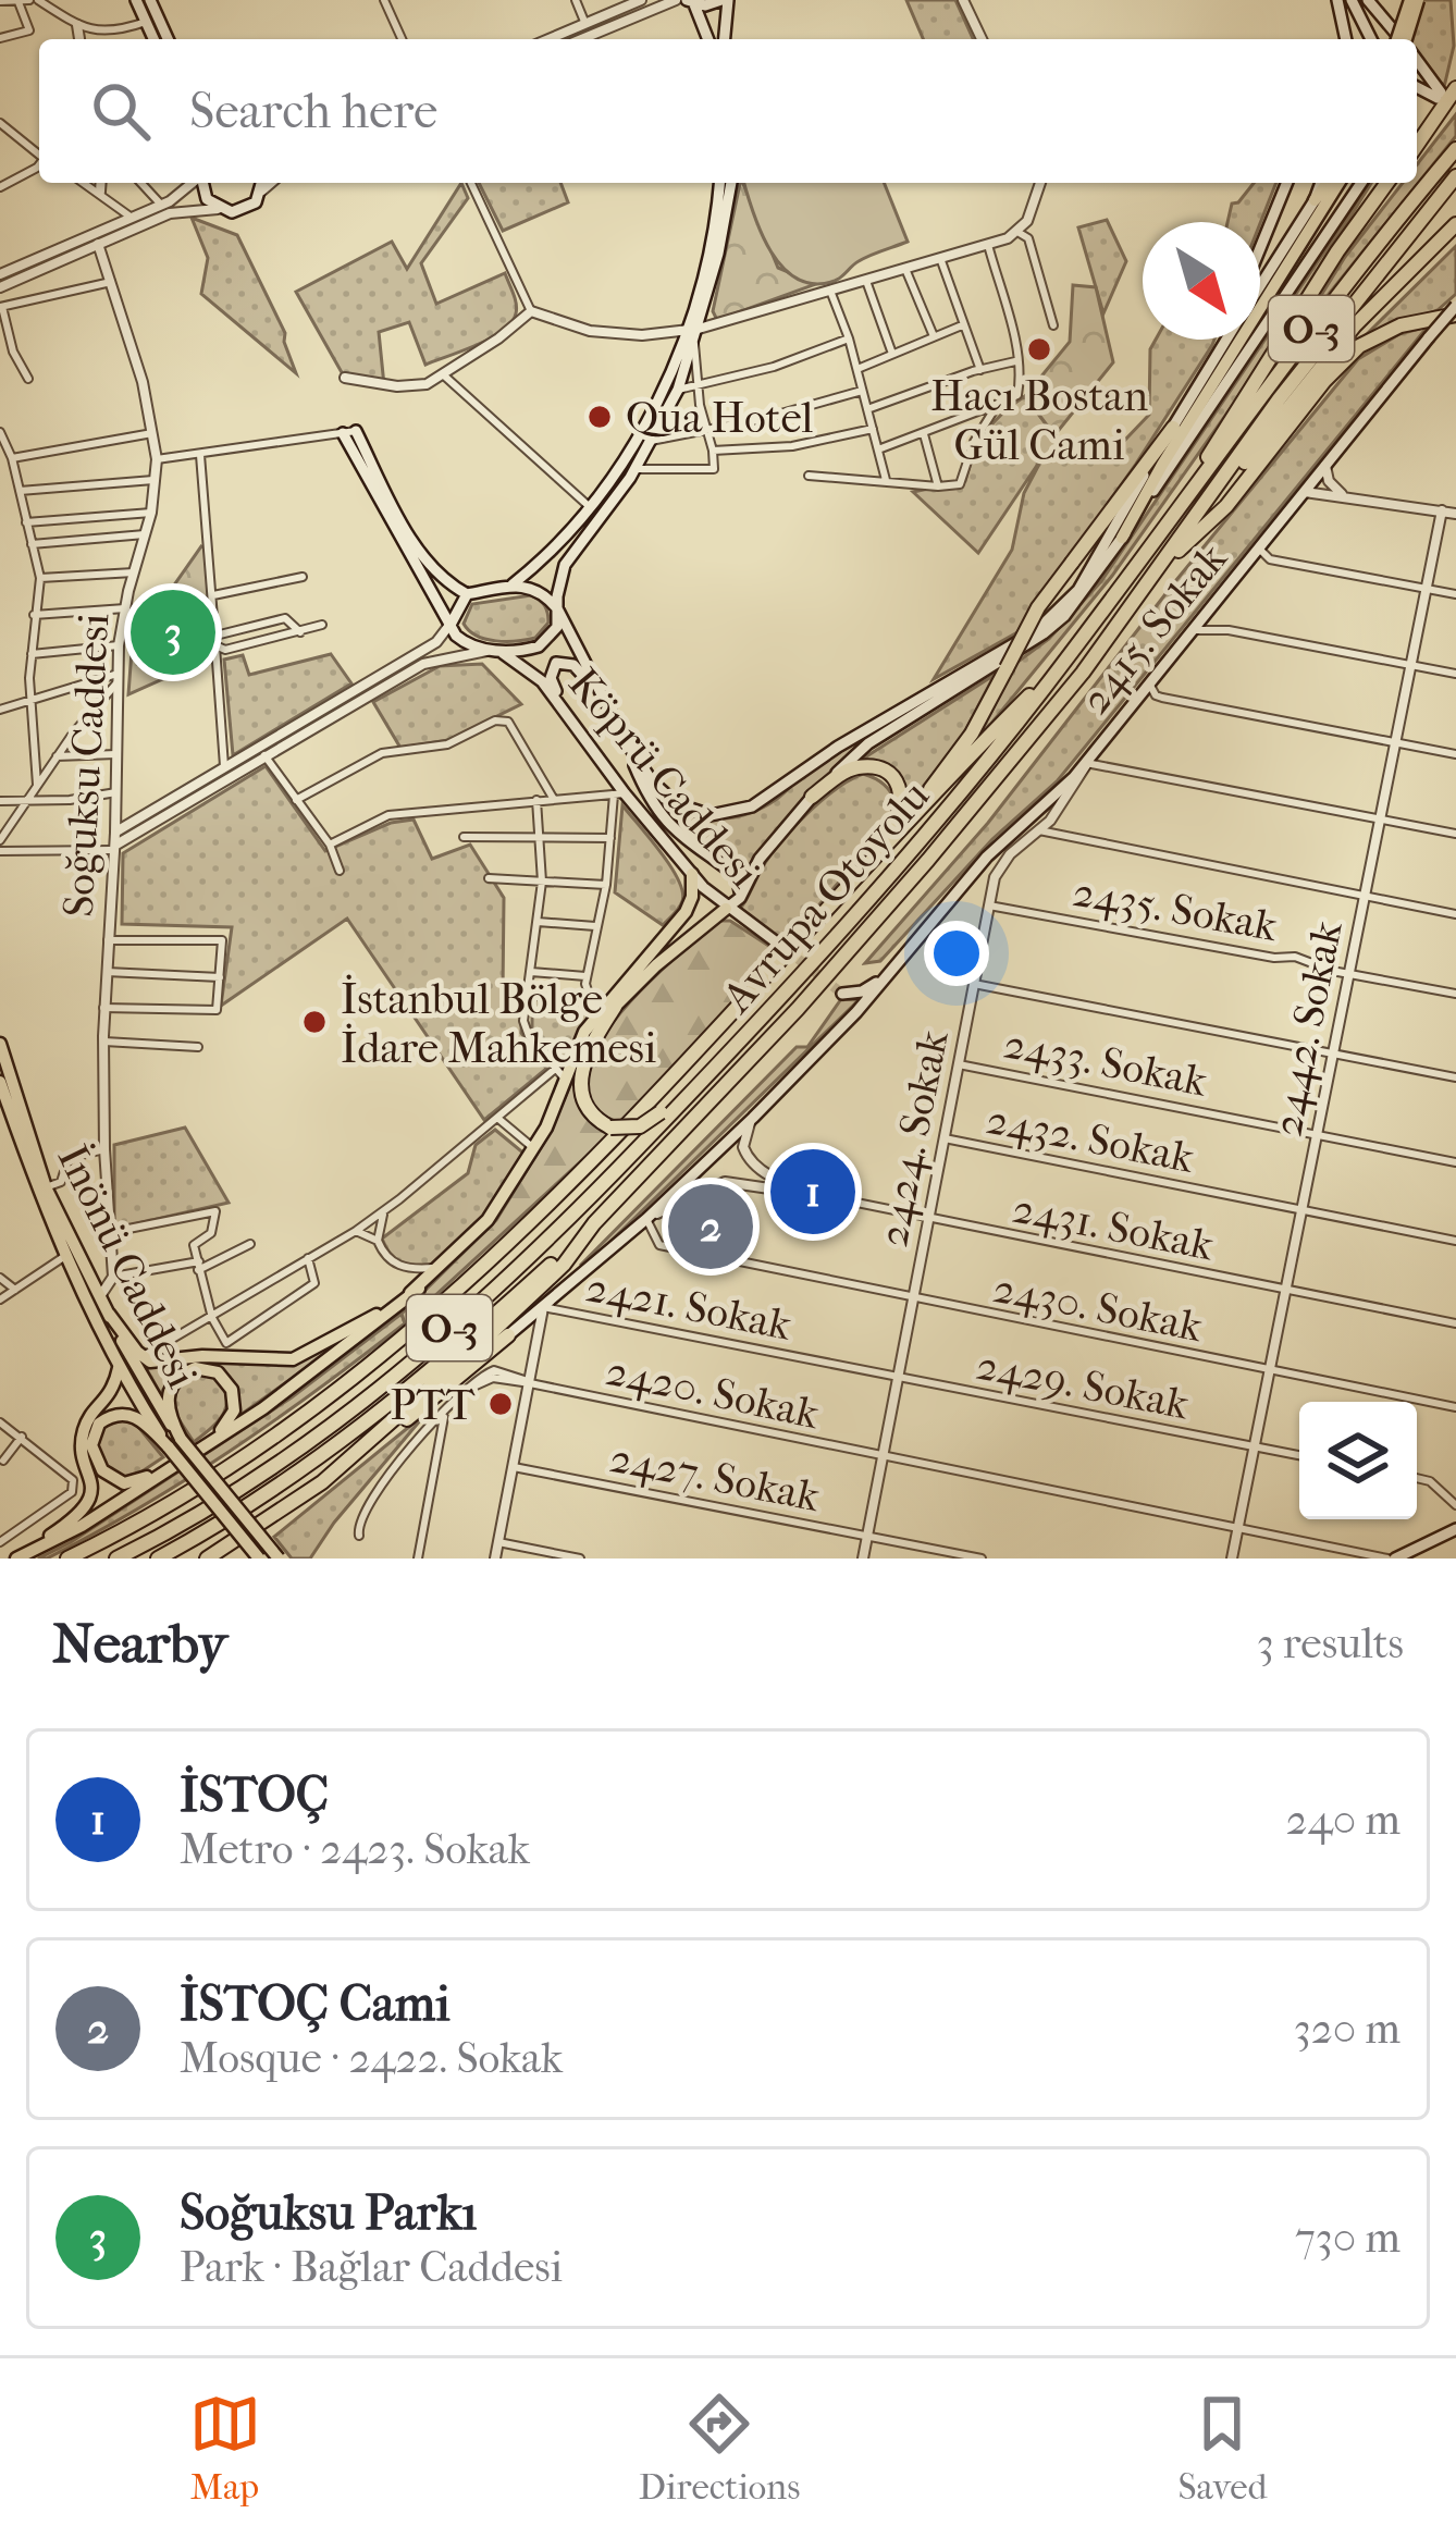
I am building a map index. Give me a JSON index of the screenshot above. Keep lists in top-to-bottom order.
{
  "streets": {
    "highway": ["O-3", "Avrupa Otoyolu"],
    "main road": ["2415. Sokak", "Köprü Caddesi", "İnönü Caddesi"],
    "street": [
      "Soğuksu Caddesi",
      "2435. Sokak",
      "2442. Sokak",
      "2433. Sokak",
      "2432. Sokak",
      "2424. Sokak",
      "2431. Sokak",
      "2421. Sokak",
      "2430. Sokak",
      "2429. Sokak",
      "2420. Sokak",
      "2427. Sokak"
    ]
  },
  "crossings": [
    ["2415. Sokak", "2424. Sokak"],
    ["2435. Sokak", "2442. Sokak"],
    ["2435. Sokak", "2424. Sokak"],
    ["2442. Sokak", "2433. Sokak"],
    ["2442. Sokak", "2432. Sokak"],
    ["2442. Sokak", "2431. Sokak"],
    ["2442. Sokak", "2430. Sokak"],
    ["2442. Sokak", "2429. Sokak"],
    ["2442. Sokak", "2420. Sokak"],
    ["2433. Sokak", "2424. Sokak"],
    ["2432. Sokak", "2424. Sokak"],
    ["2424. Sokak", "2431. Sokak"],
    ["2424. Sokak", "2421. Sokak"],
    ["2424. Sokak", "2430. Sokak"],
    ["2424. Sokak", "2429. Sokak"],
    ["2424. Sokak", "2420. Sokak"],
    ["2424. Sokak", "2427. Sokak"],
    ["2421. Sokak", "2429. Sokak"]
  ],
  "places": [
    "Hacı Bostan Gül Cami",
    "Qua Hotel",
    "İstanbul Bölge İdare Mahkemesi",
    "PTT"
  ],
  "north": "bottom right",
  "page": {
    "search": "Search here",
    "pins": ["3", "1", "2"],
    "heading": ["Nearby", "3 results"],
    "list": [
      {
        "mark": "1",
        "name": "İSTOÇ",
        "note": "Metro · 2423. Sokak",
        "value": "240 m"
      },
      {
        "mark": "2",
        "name": "İSTOÇ Cami",
        "note": "Mosque · 2422. Sokak",
        "value": "320 m"
      },
      {
        "mark": "3",
        "name": "Soğuksu Parkı",
        "note": "Park · Bağlar Caddesi",
        "value": "730 m"
      }
    ],
    "nav": ["Map", "Directions", "Saved"]
  }
}
